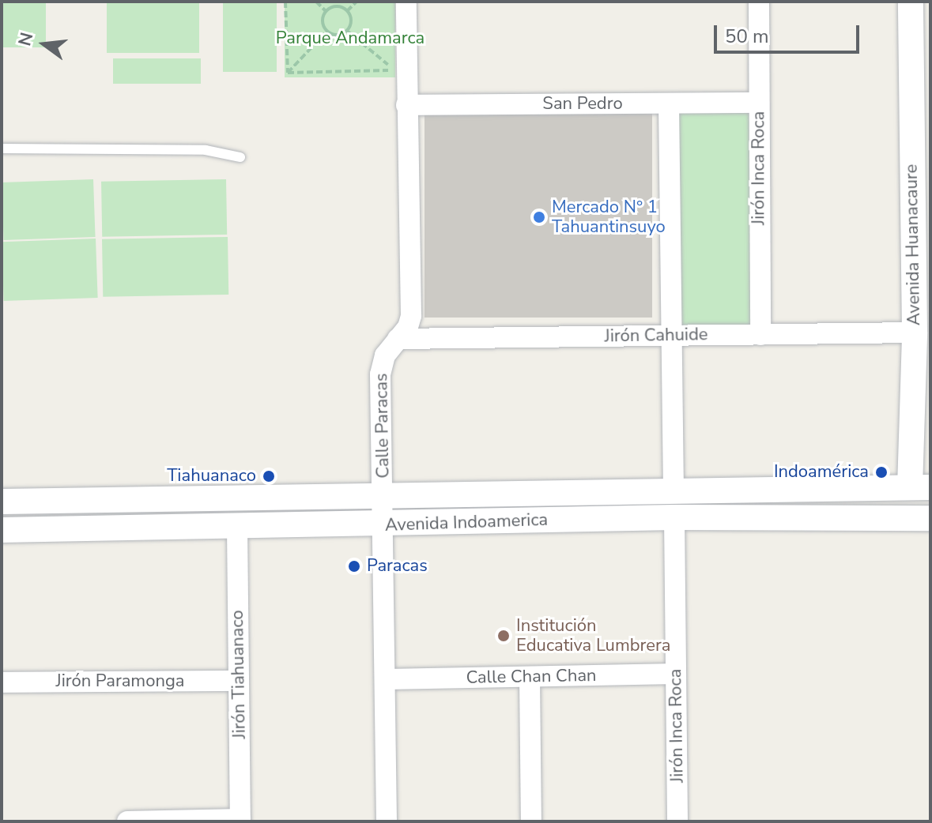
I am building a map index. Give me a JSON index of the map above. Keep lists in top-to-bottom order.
{
  "streets": {
    "street": [
      "San Pedro",
      "Jirón Inca Roca",
      "Avenida Huanacaure",
      "Jirón Cahuide",
      "Calle Paracas",
      "Avenida Indoamerica",
      "Jirón Tiahuanaco",
      "Calle Chan Chan",
      "Jirón Paramonga"
    ]
  },
  "crossings": [
    ["San Pedro", "Jirón Inca Roca"],
    ["San Pedro", "Calle Paracas"],
    ["Jirón Inca Roca", "Jirón Cahuide"],
    ["Jirón Inca Roca", "Avenida Indoamerica"],
    ["Jirón Inca Roca", "Calle Chan Chan"],
    ["Avenida Huanacaure", "Jirón Cahuide"],
    ["Avenida Huanacaure", "Avenida Indoamerica"],
    ["Jirón Cahuide", "Calle Paracas"],
    ["Calle Paracas", "Avenida Indoamerica"],
    ["Calle Paracas", "Calle Chan Chan"],
    ["Avenida Indoamerica", "Jirón Tiahuanaco"],
    ["Jirón Tiahuanaco", "Jirón Paramonga"]
  ],
  "parks": ["Parque Andamarca"],
  "places": [
    "Mercado N° 1 Tahuantinsuyo",
    "Indoamérica",
    "Tiahuanaco",
    "Paracas",
    "Institución Educativa Lumbrera"
  ],
  "scale_bar": "50 m",
  "north": "left"
}
